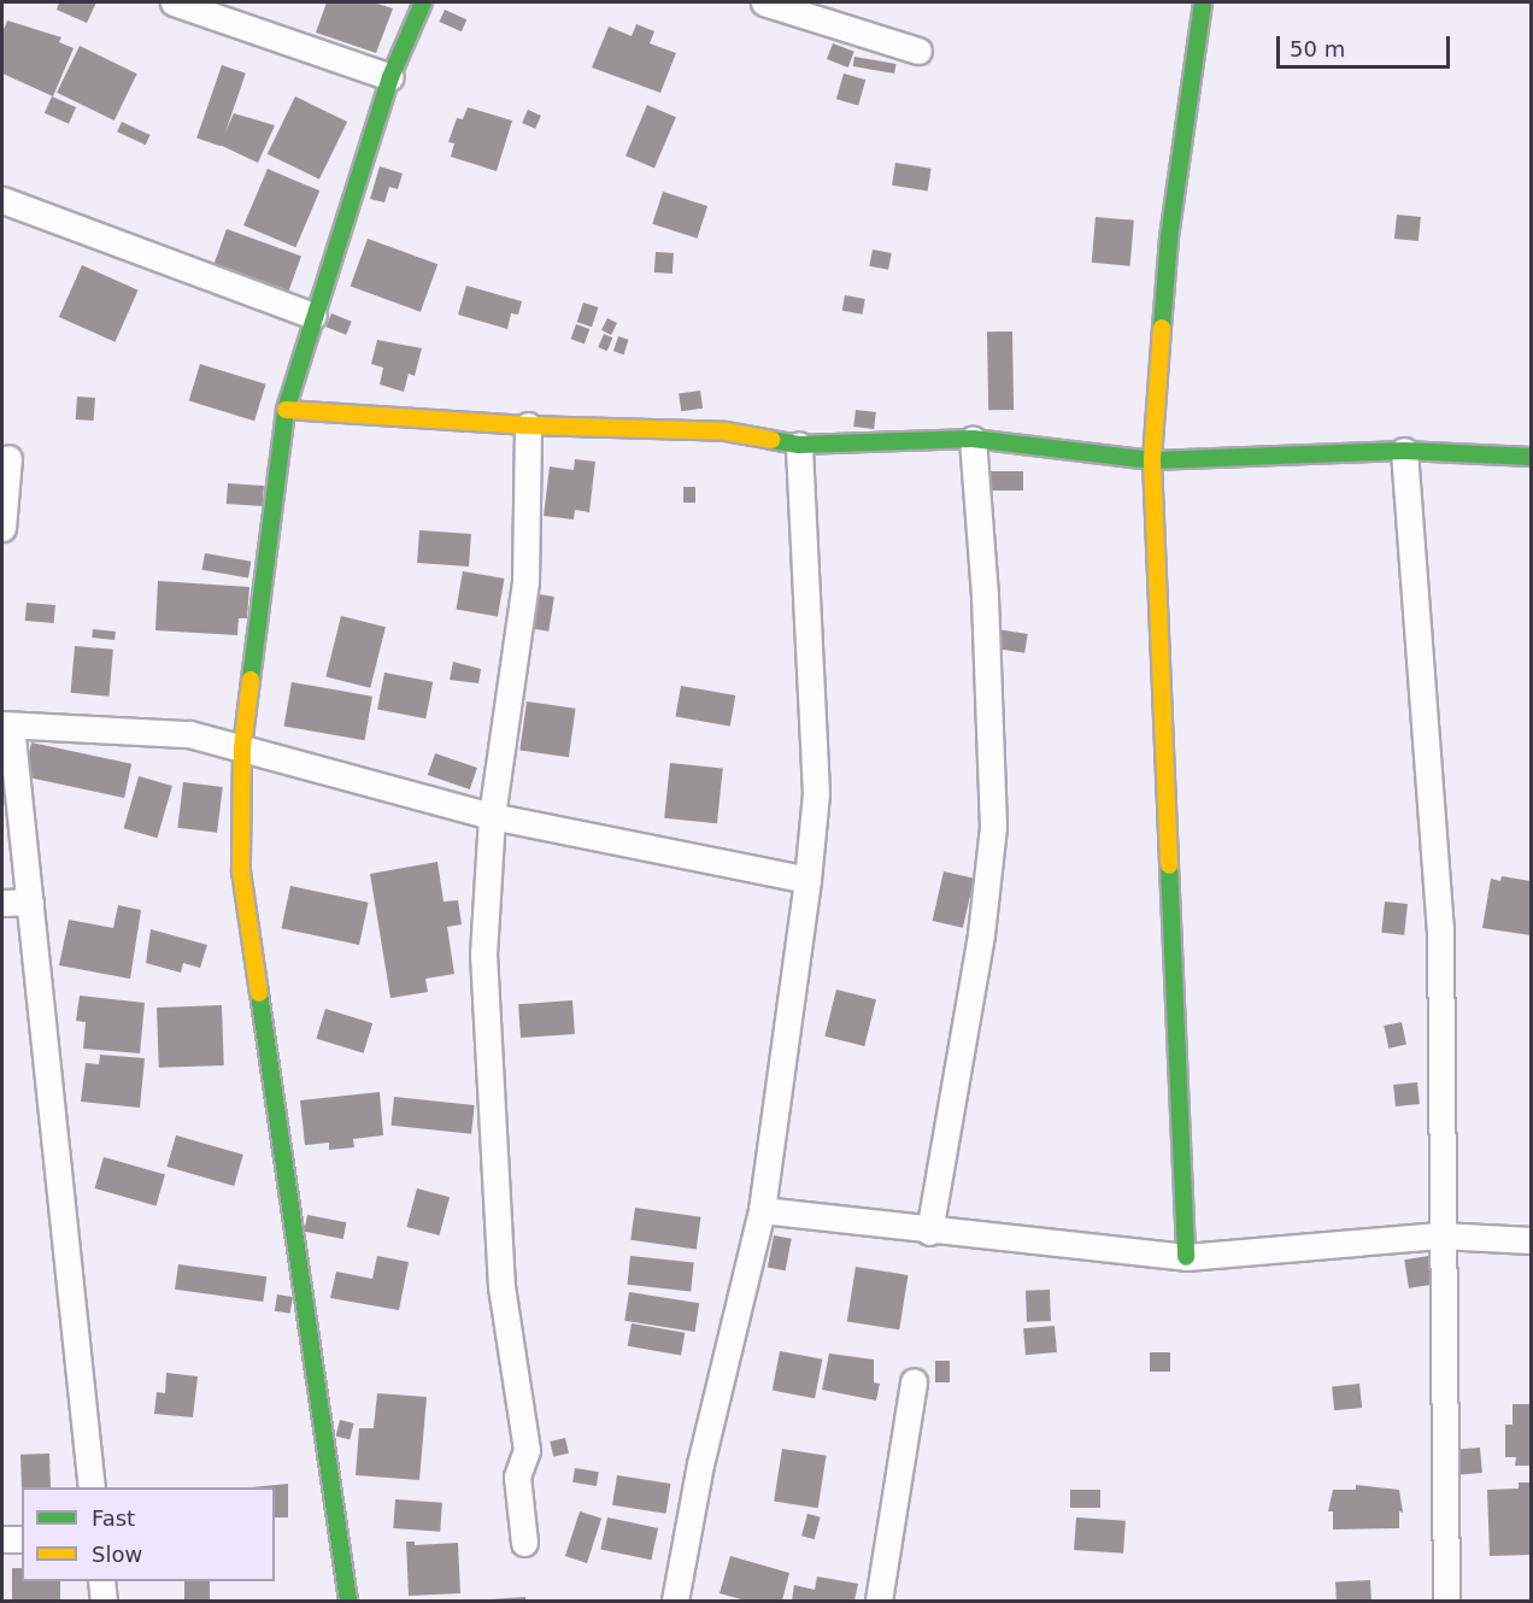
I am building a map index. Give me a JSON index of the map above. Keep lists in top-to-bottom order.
{
  "legend": ["Fast", "Slow"],
  "scale_bar": "50 m"
}
